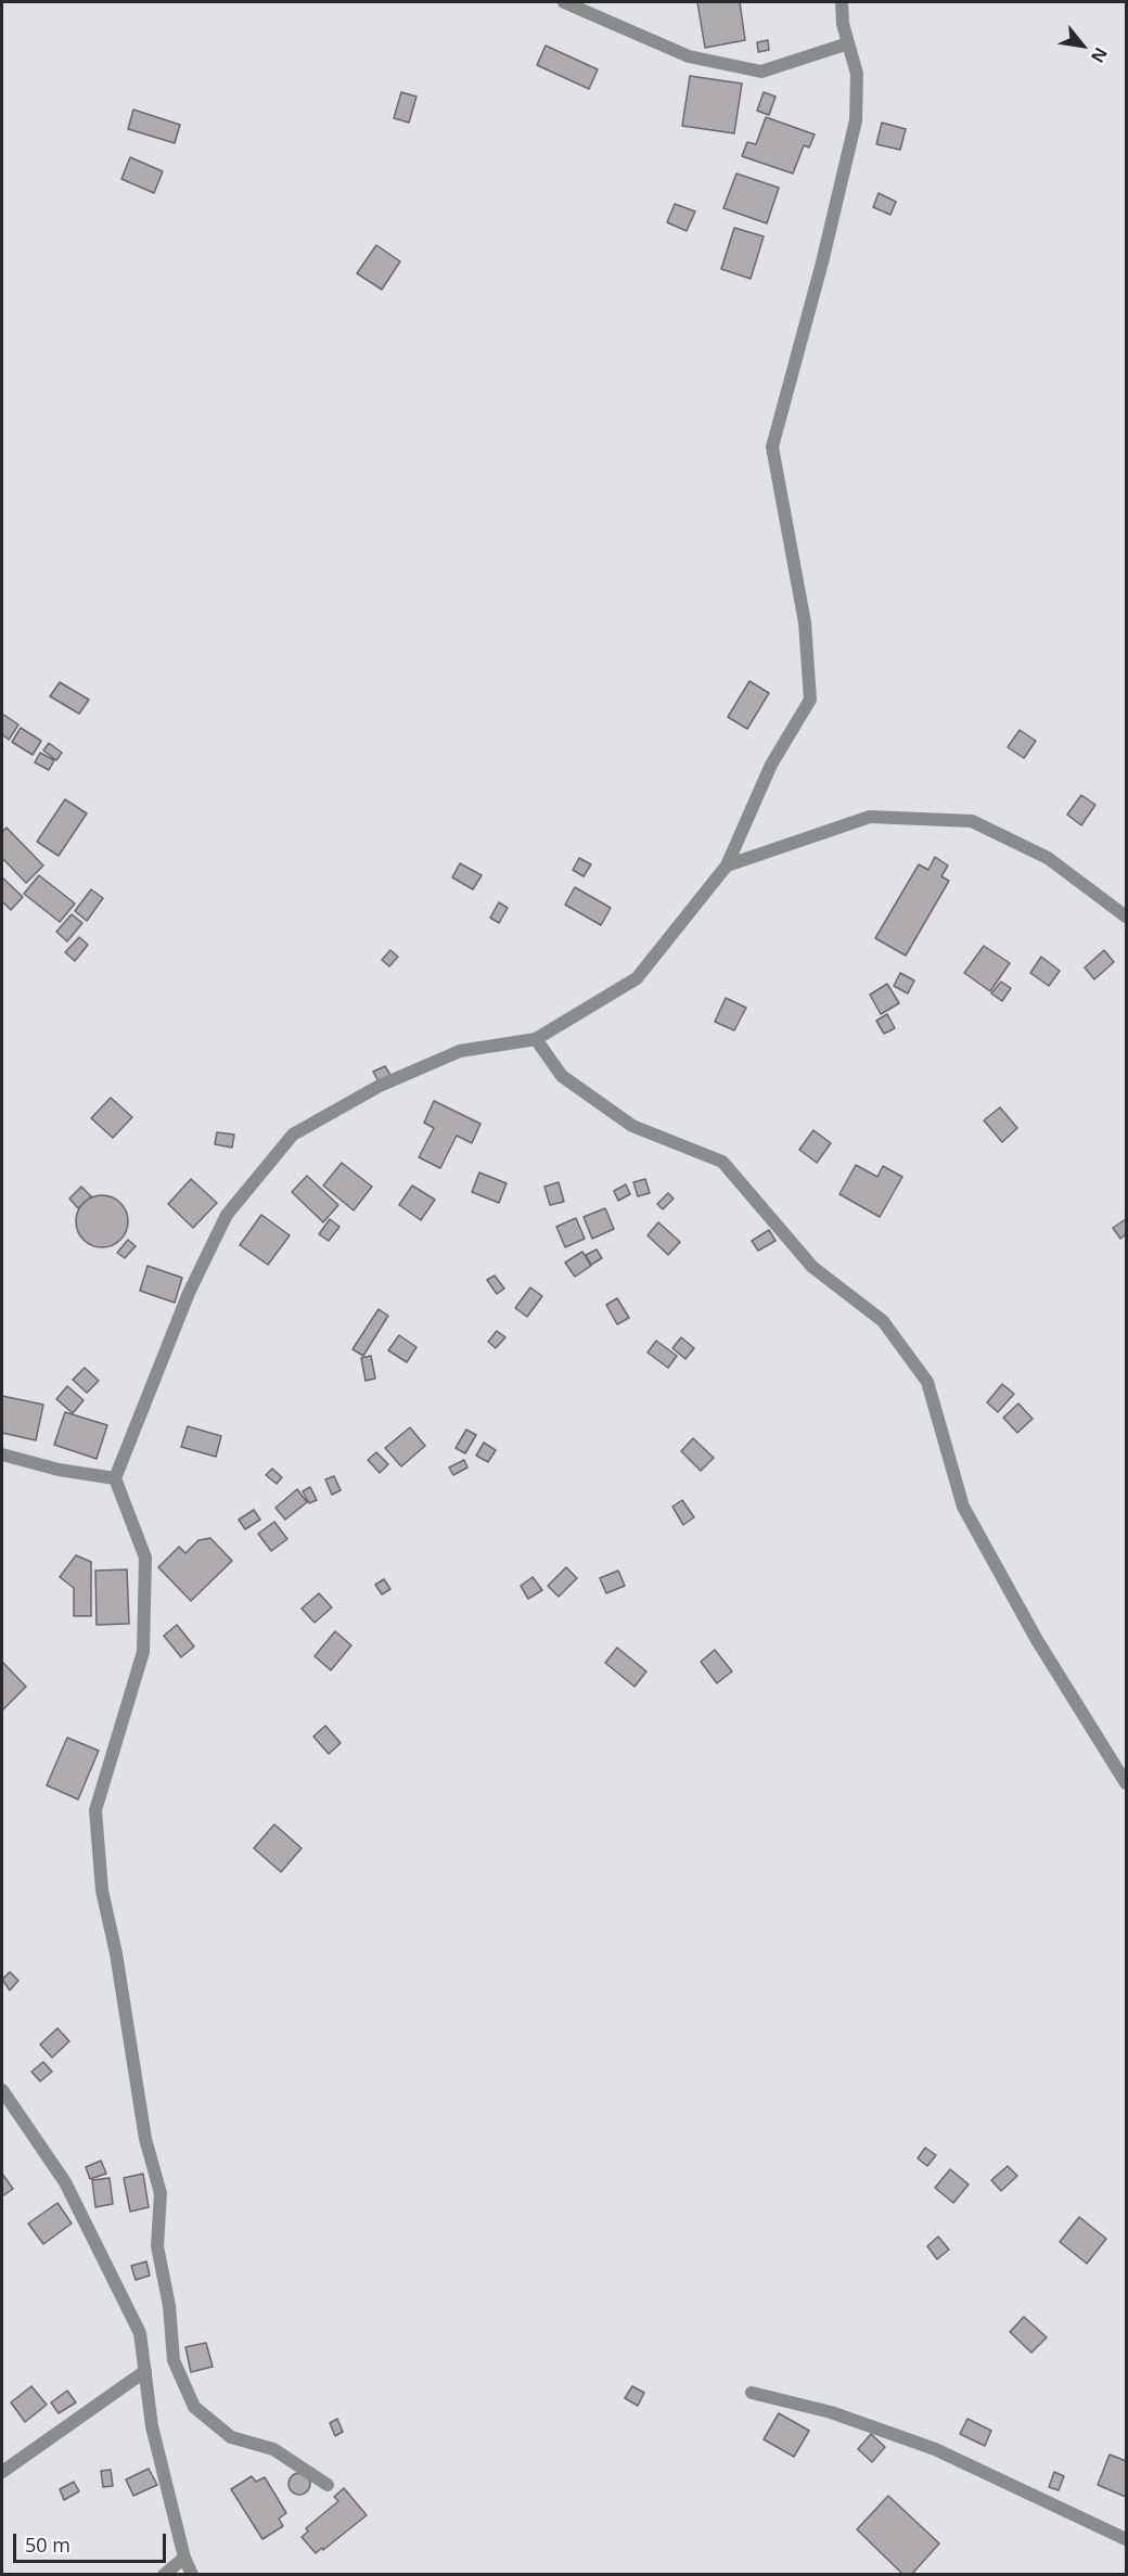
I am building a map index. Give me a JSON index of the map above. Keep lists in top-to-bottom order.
{
  "scale_bar": "50 m",
  "north": "bottom right"
}
